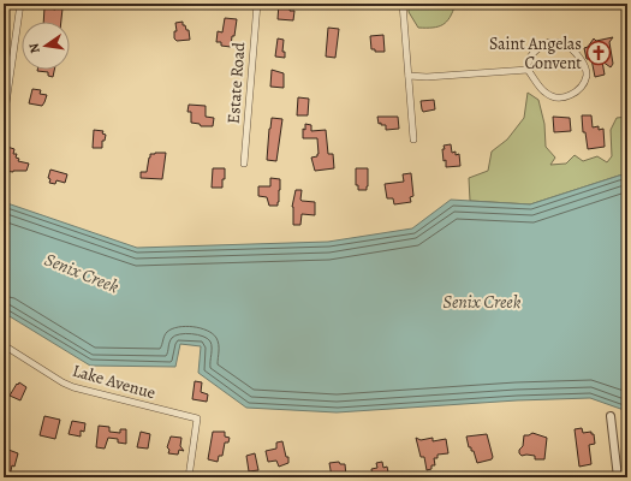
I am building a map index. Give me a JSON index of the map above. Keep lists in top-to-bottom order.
{
  "streets": {
    "street": ["Estate Road", "Lake Avenue"]
  },
  "water": ["Senix Creek"],
  "places": {
    "church": ["Saint Angelas Convent"]
  },
  "north": "left"
}
